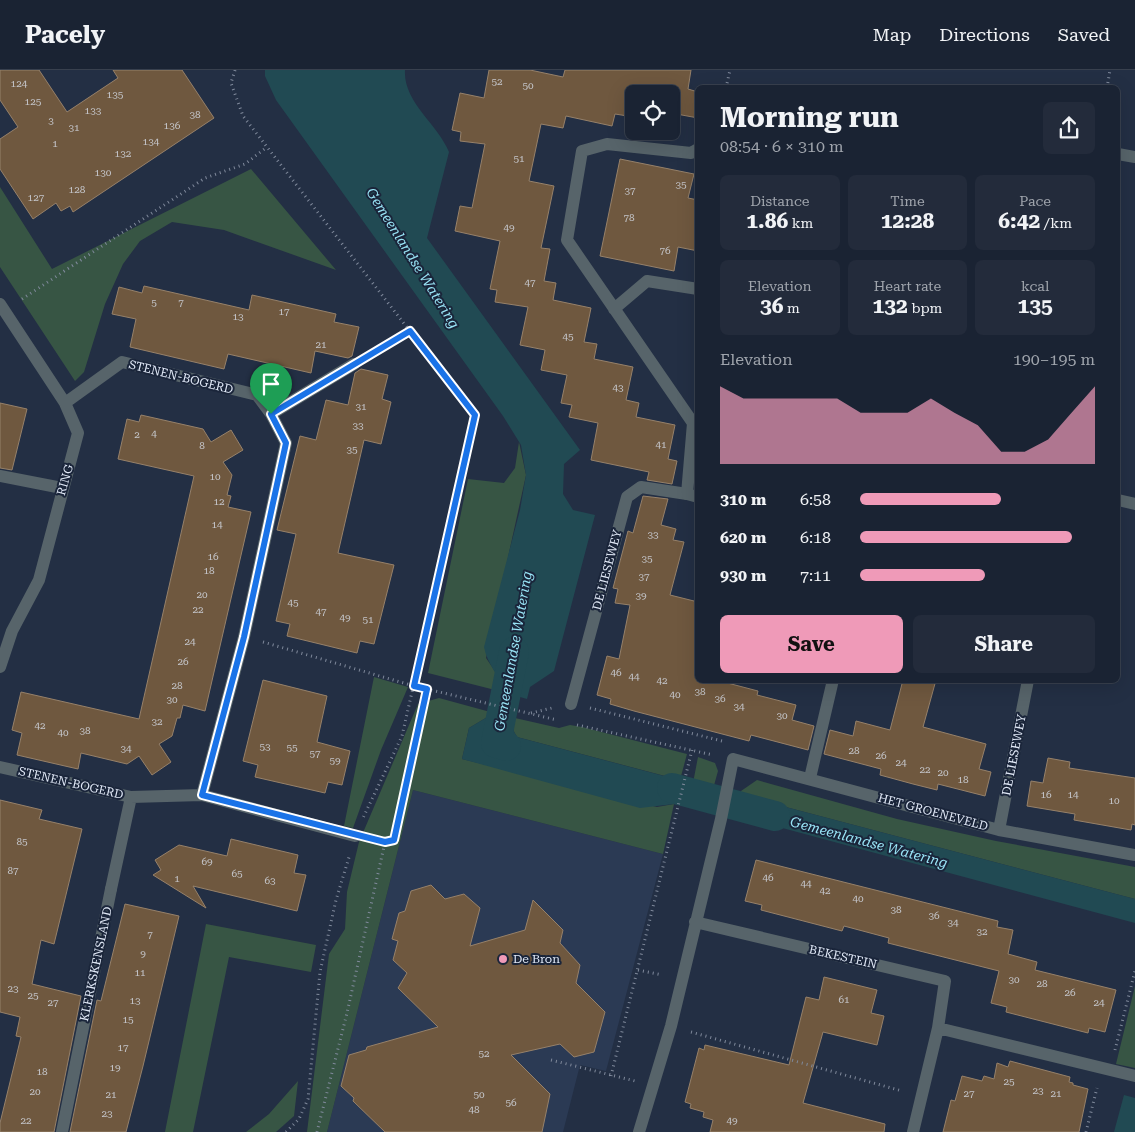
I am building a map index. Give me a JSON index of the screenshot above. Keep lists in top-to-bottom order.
{
  "streets": {
    "street": [
      "STENEN-BOGERD",
      "RING",
      "DE LIESEWEY",
      "HET GROENEVELD",
      "BEKESTEIN",
      "KLERKSKENSLAND"
    ]
  },
  "crossings": [
    ["STENEN-BOGERD", "RING"],
    ["STENEN-BOGERD", "KLERKSKENSLAND"],
    ["DE LIESEWEY", "HET GROENEVELD"]
  ],
  "water": ["Gemeenlandse Watering"],
  "places": ["De Bron"],
  "house_numbers": [
    "52",
    "124",
    "50",
    "135",
    "125",
    "133",
    "38",
    "3",
    "136",
    "31",
    "134",
    "1",
    "132",
    "51",
    "130",
    "35",
    "128",
    "37",
    "127",
    "78",
    "49",
    "76",
    "47",
    "5",
    "7",
    "17",
    "13",
    "45",
    "21",
    "43",
    "31",
    "33",
    "4",
    "2",
    "41",
    "8",
    "35",
    "10",
    "12",
    "14",
    "33",
    "16",
    "35",
    "18",
    "37",
    "20",
    "39",
    "45",
    "22",
    "47",
    "49",
    "51",
    "24",
    "26",
    "46",
    "44",
    "42",
    "28",
    "38",
    "40",
    "36",
    "30",
    "34",
    "30",
    "32",
    "42",
    "38",
    "40",
    "53",
    "55",
    "34",
    "28",
    "57",
    "26",
    "59",
    "24",
    "22",
    "20",
    "18",
    "16",
    "14",
    "10",
    "85",
    "69",
    "87",
    "65",
    "46",
    "1",
    "63",
    "44",
    "42",
    "40",
    "38",
    "36",
    "34",
    "32",
    "7",
    "9",
    "11",
    "30",
    "28",
    "23",
    "26",
    "25",
    "61",
    "13",
    "27",
    "24",
    "15",
    "17",
    "52",
    "19",
    "18",
    "25",
    "23",
    "20",
    "27",
    "21",
    "21",
    "50",
    "56",
    "48",
    "23",
    "22",
    "49"
  ],
  "page": {
    "header": "Pacely",
    "nav": ["Map", "Directions", "Saved"],
    "heading": ["Morning run", "08:54 · 6 × 310 m"],
    "stats": [
      ["Distance", "1.86 km"],
      ["Time", "12:28"],
      ["Pace", "6:42 /km"],
      ["Elevation", "36 m"],
      ["Heart rate", "132 bpm"],
      ["kcal", "135"]
    ],
    "chart": ["Elevation", "190–195 m"],
    "list": [
      {
        "name": "310 m",
        "note": "6:58"
      },
      {
        "name": "620 m",
        "note": "6:18"
      },
      {
        "name": "930 m",
        "note": "7:11"
      }
    ],
    "buttons": ["Save", "Share"]
  }
}
